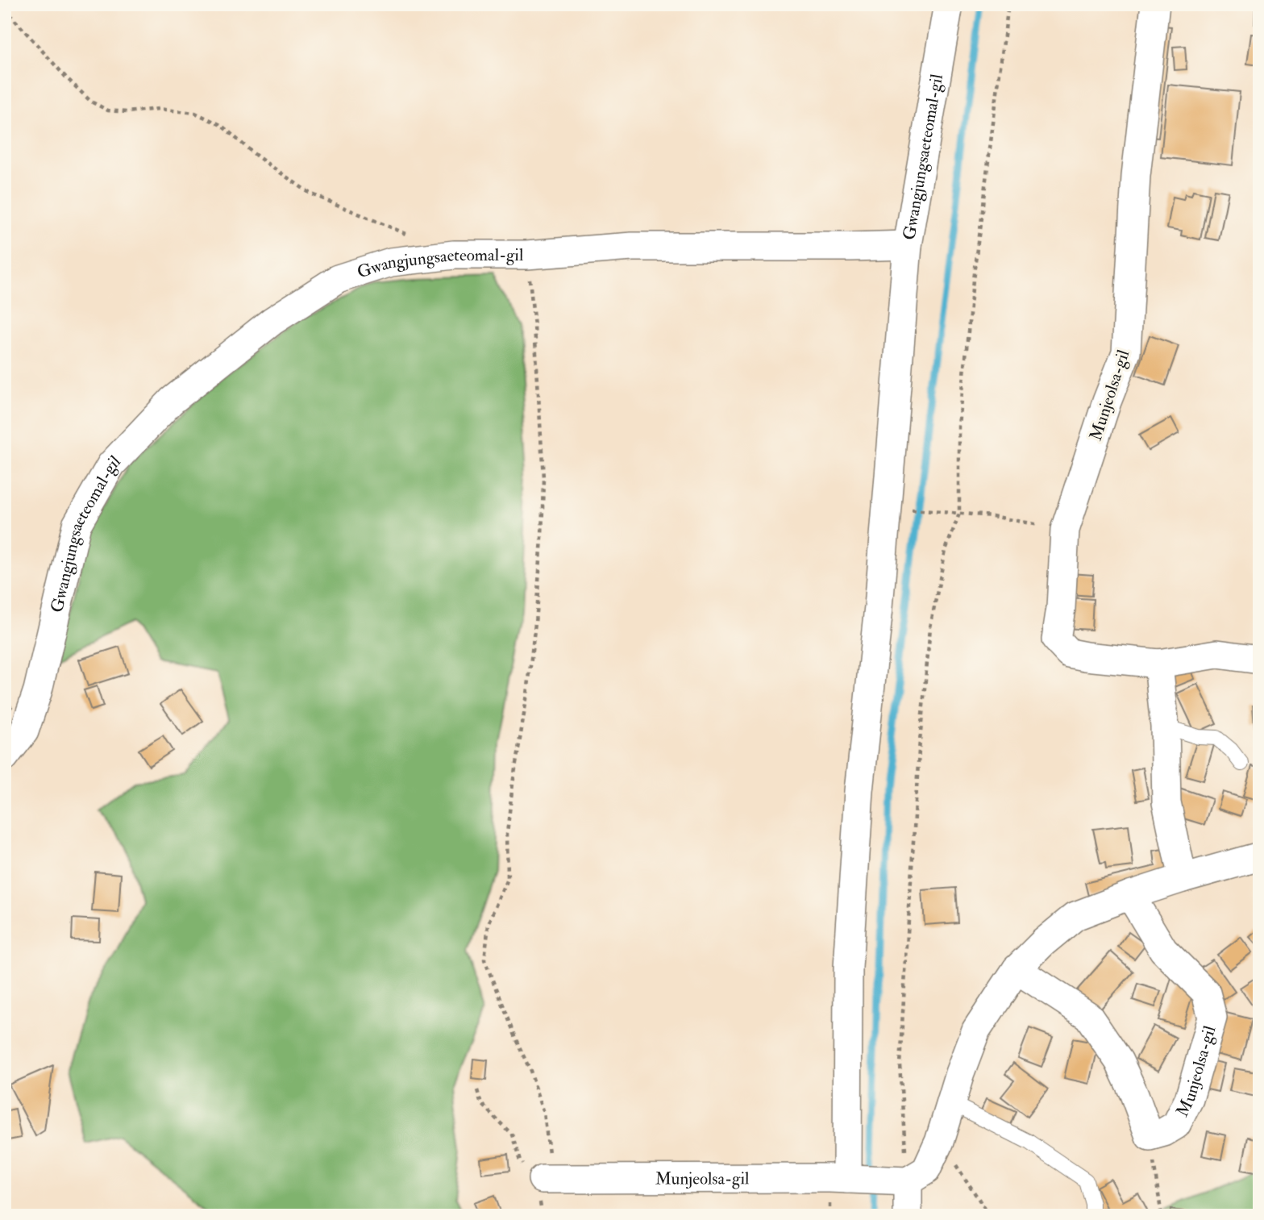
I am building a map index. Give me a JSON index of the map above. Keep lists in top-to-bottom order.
{
  "streets": {
    "street": ["Gwangjungsaeteomal-gil", "Munjeolsa-gil"]
  }
}
